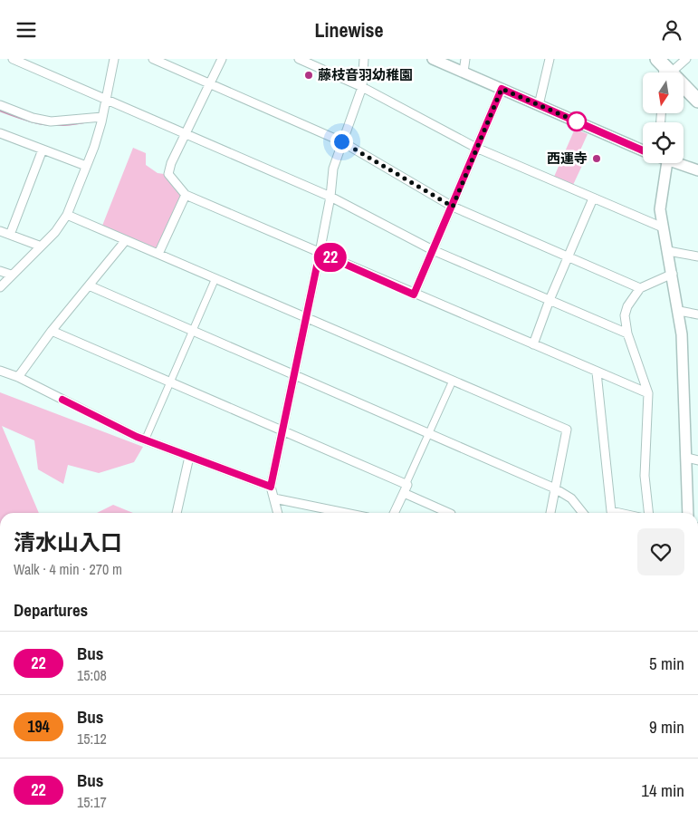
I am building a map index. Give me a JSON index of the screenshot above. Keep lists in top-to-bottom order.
{
  "places": ["藤枝音羽幼稚園", "西運寺"],
  "lines": ["bus line 22"],
  "north": "bottom",
  "page": {
    "header": "Linewise",
    "on_map": "22",
    "heading": [
      ["清水山入口", "Walk · 4 min · 270 m"],
      "Departures"
    ],
    "list": [
      {
        "mark": "22",
        "name": "Bus",
        "note": "15:08",
        "value": "5 min"
      },
      {
        "mark": "194",
        "name": "Bus",
        "note": "15:12",
        "value": "9 min"
      },
      {
        "mark": "22",
        "name": "Bus",
        "note": "15:17",
        "value": "14 min"
      }
    ]
  }
}
